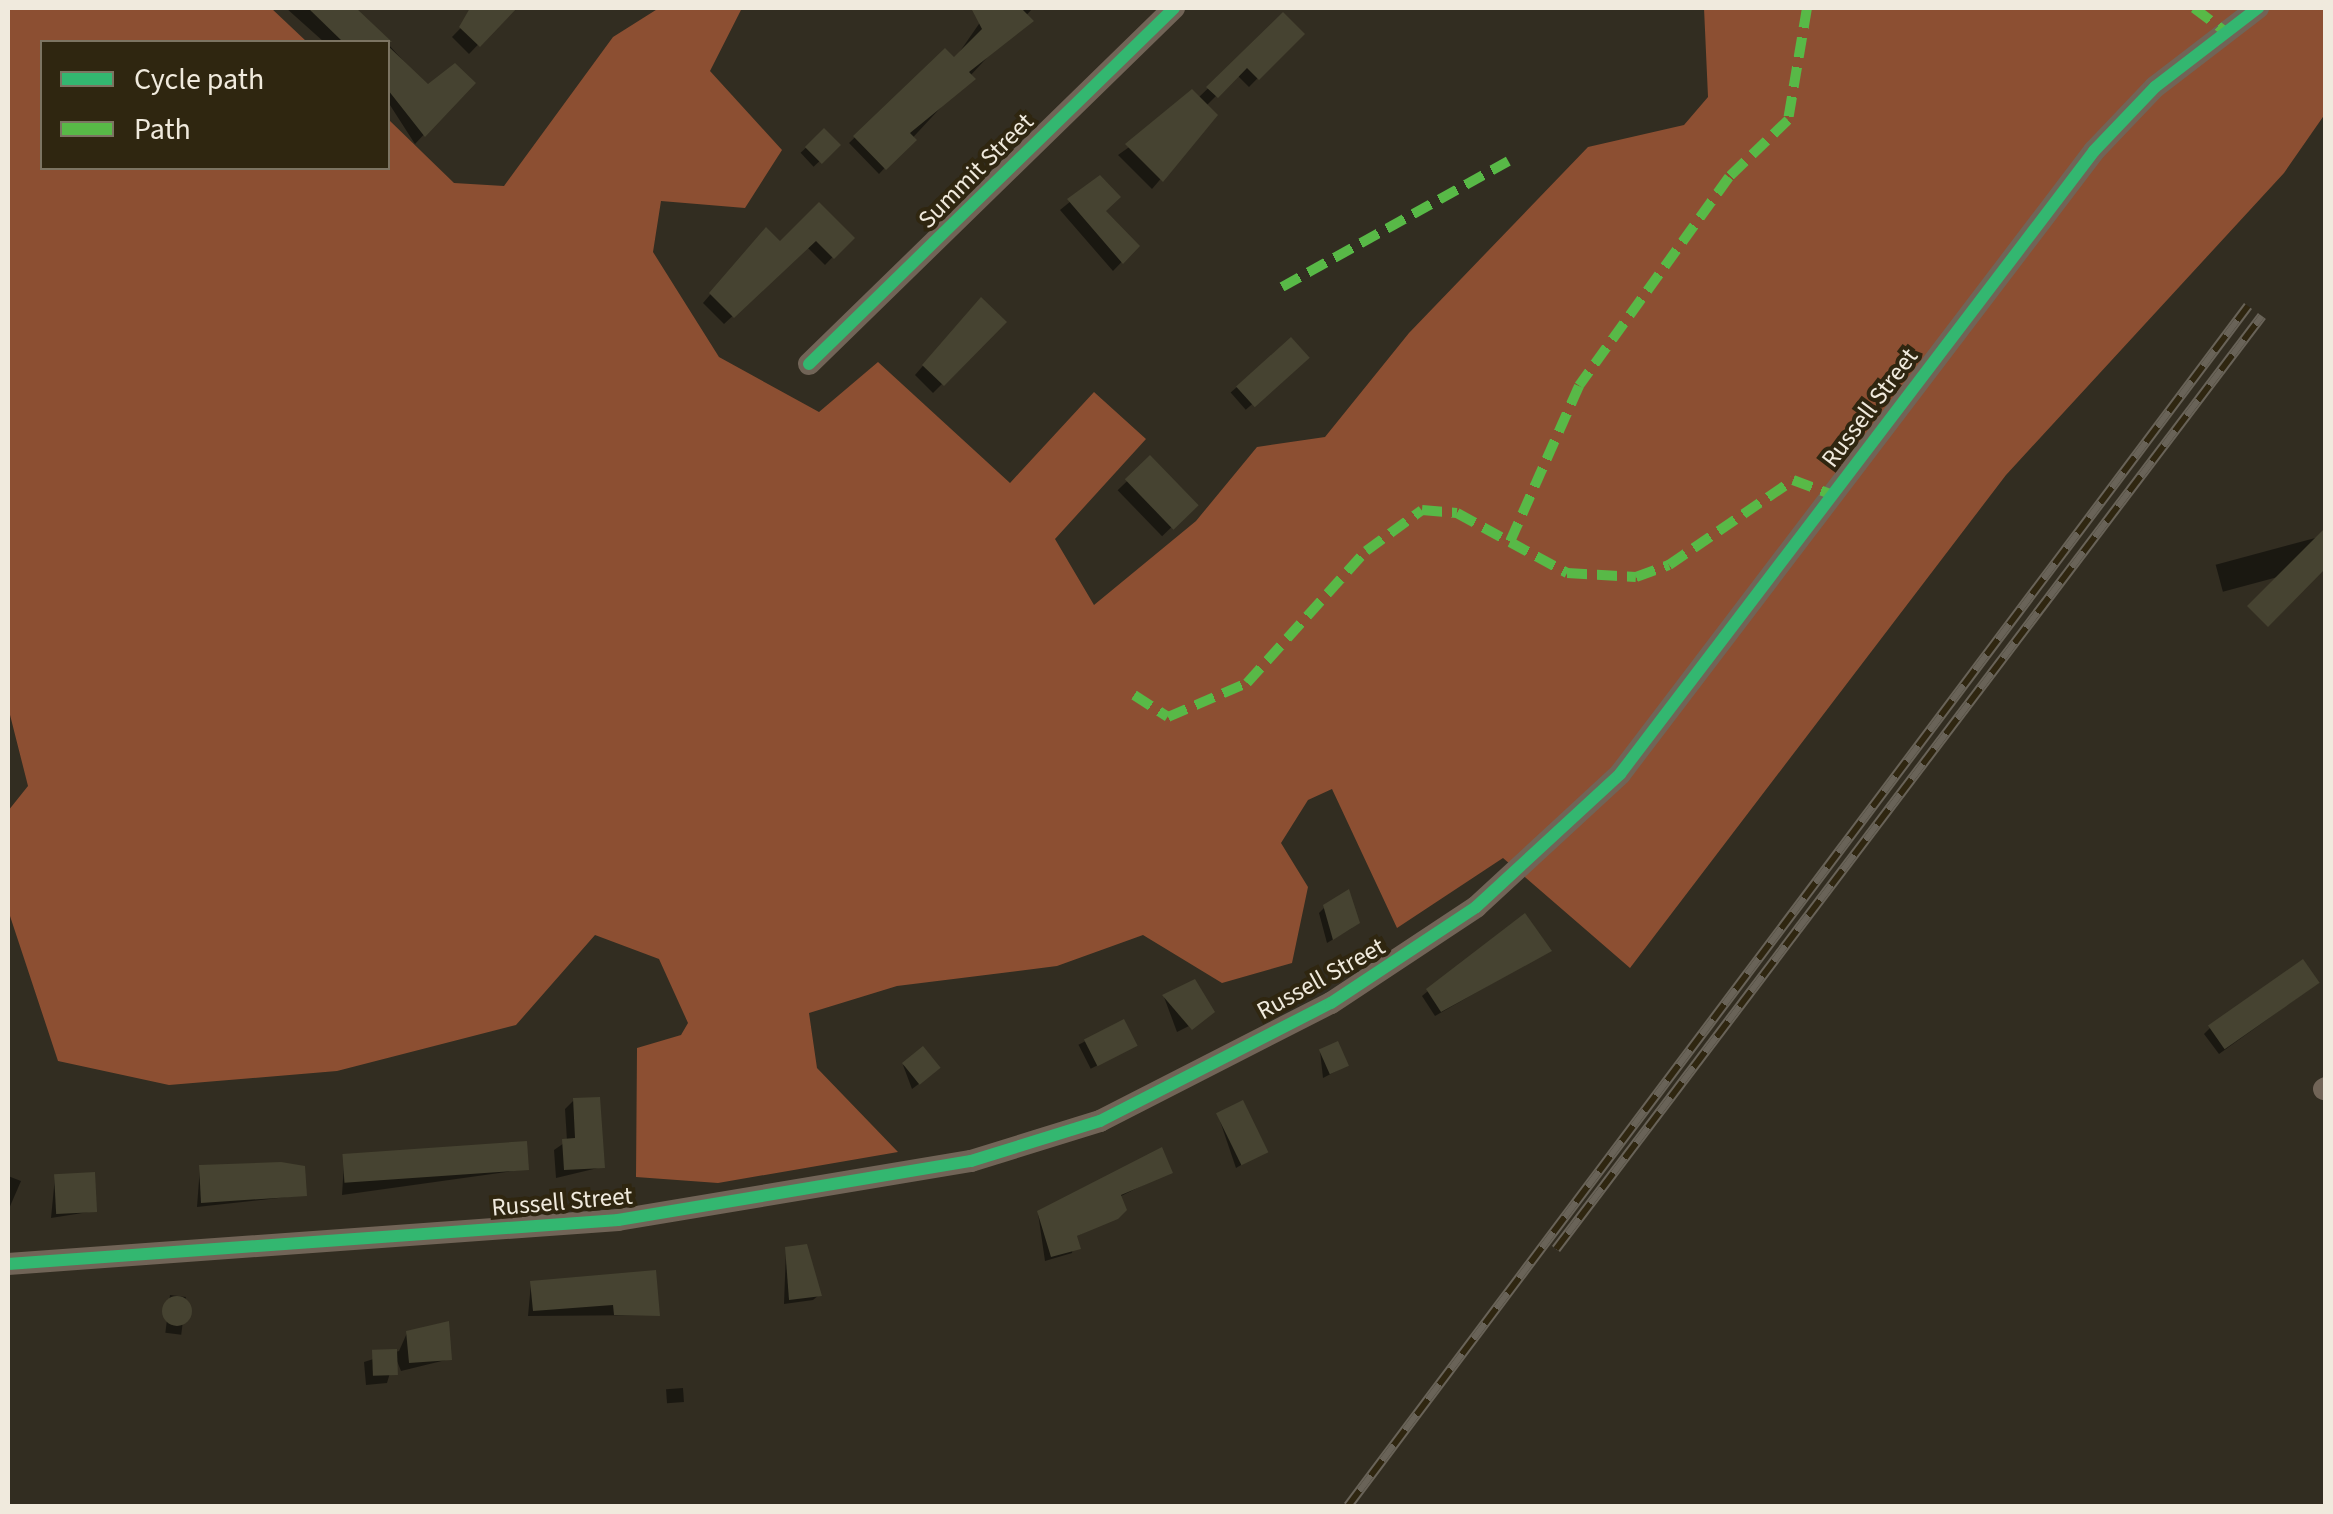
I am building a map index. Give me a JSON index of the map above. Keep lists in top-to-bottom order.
{
  "streets": {
    "street": ["Summit Street", "Russell Street"]
  },
  "legend": ["Cycle path", "Path"]
}
